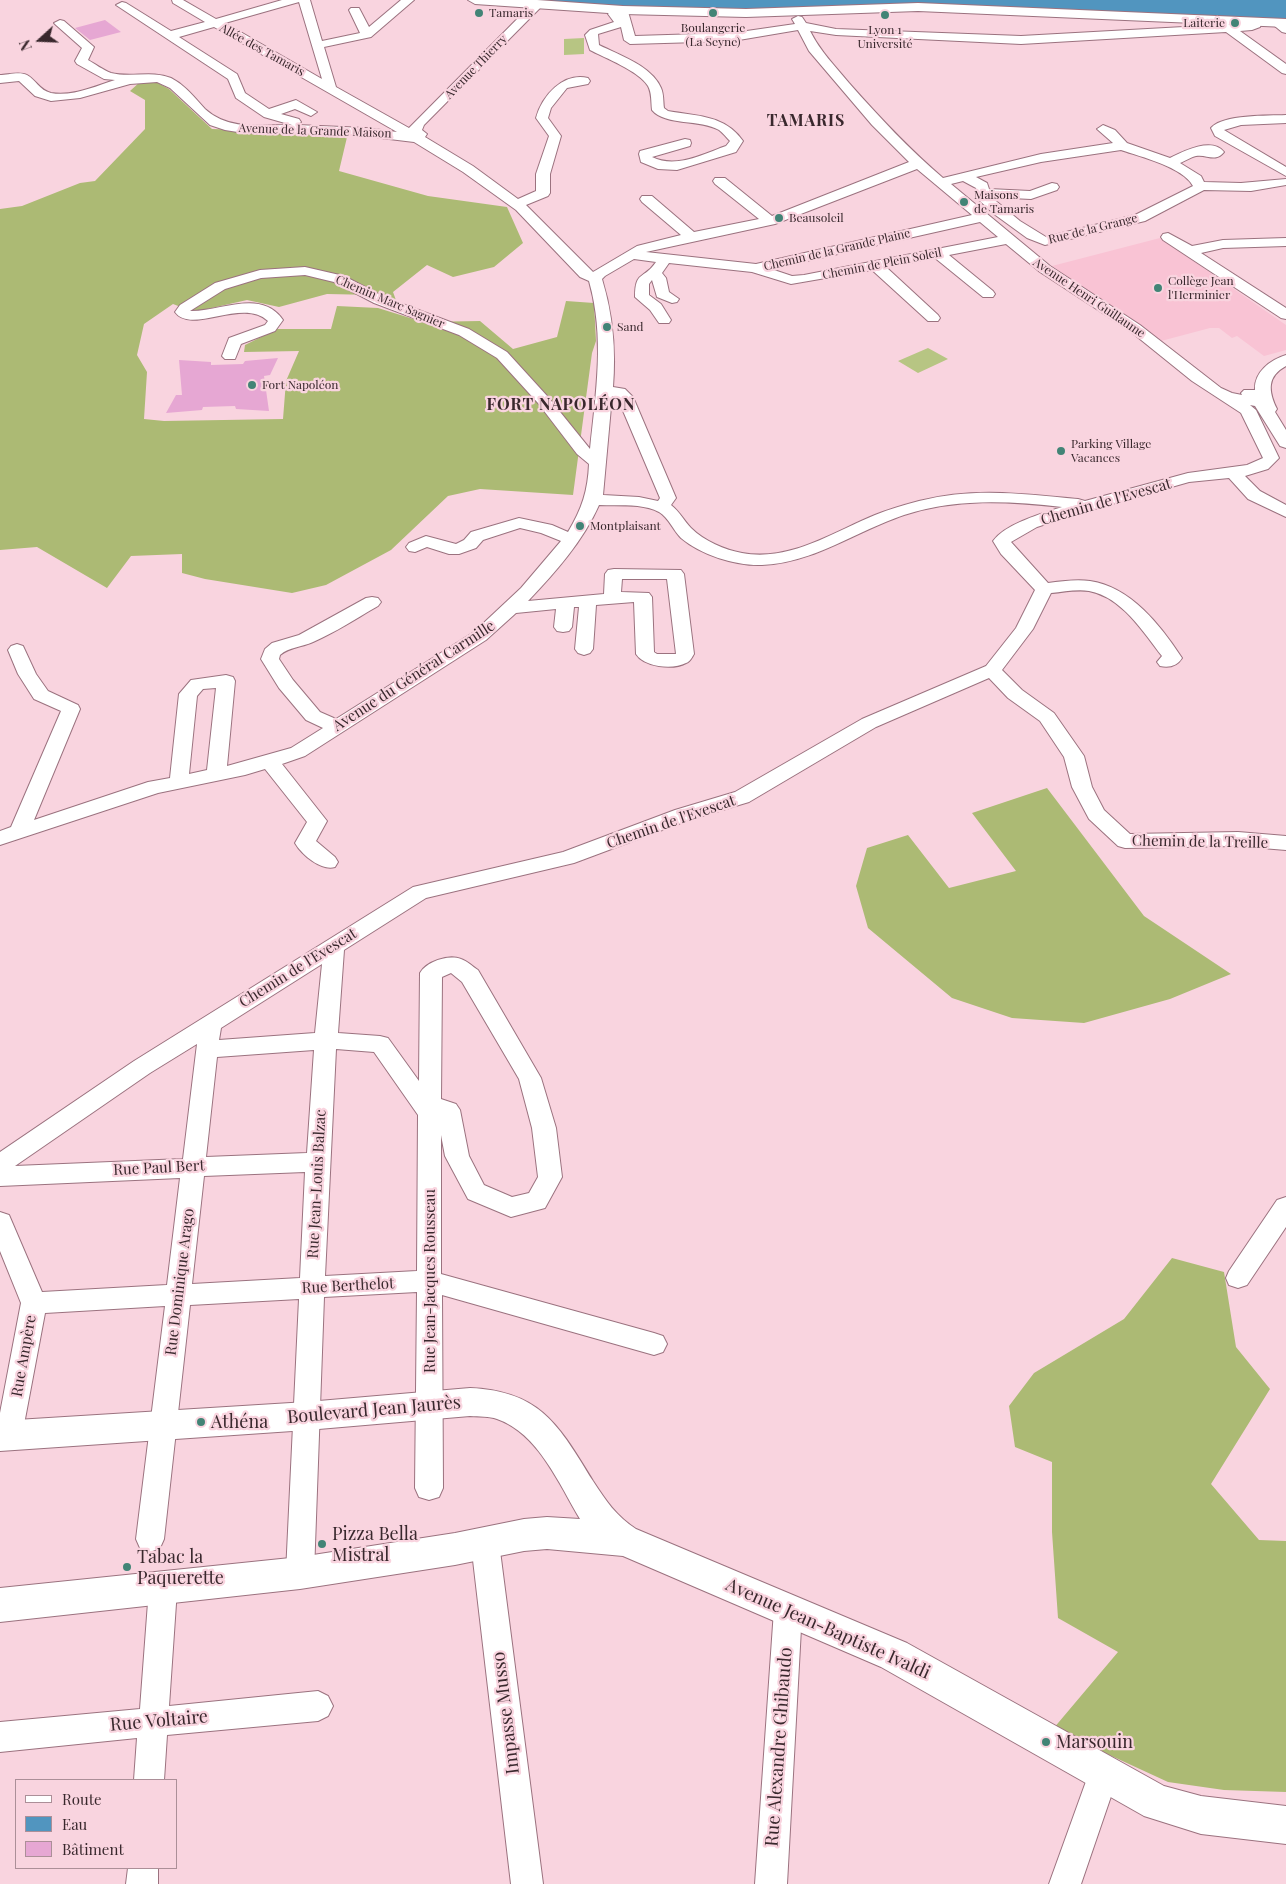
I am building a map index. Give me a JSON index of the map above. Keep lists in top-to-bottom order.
{
  "streets": {
    "main road": ["Boulevard Jean Jaurès", "Avenue Jean-Baptiste Ivaldi"],
    "street": [
      "Allée des Tamaris",
      "Avenue Thierry",
      "Avenue de la Grande Maison",
      "Rue de la Grange",
      "Chemin de la Grande Plaine",
      "Chemin de Plein Soleil",
      "Avenue Henri Guillaume",
      "Chemin Marc Sagnier",
      "Chemin de l'Evescat",
      "Avenue du Général Carmille",
      "Chemin de la Treille",
      "Rue Paul Bert",
      "Rue Jean-Louis Balzac",
      "Rue Jean-Jacques Rousseau",
      "Rue Dominique Arago",
      "Rue Berthelot",
      "Rue Ampère",
      "Impasse Musso",
      "Rue Voltaire",
      "Rue Alexandre Ghibaudo"
    ]
  },
  "crossings": [
    ["Allée des Tamaris", "Avenue Thierry"],
    ["Allée des Tamaris", "Avenue de la Grande Maison"],
    ["Allée des Tamaris", "Avenue du Général Carmille"],
    ["Avenue Thierry", "Avenue de la Grande Maison"],
    ["Chemin de la Grande Plaine", "Chemin de Plein Soleil"],
    ["Chemin de la Grande Plaine", "Avenue Henri Guillaume"],
    ["Chemin de Plein Soleil", "Avenue Henri Guillaume"],
    ["Avenue Henri Guillaume", "Chemin de l'Evescat"],
    ["Chemin Marc Sagnier", "Avenue du Général Carmille"],
    ["Chemin de l'Evescat", "Chemin de la Treille"],
    ["Chemin de l'Evescat", "Rue Jean-Louis Balzac"],
    ["Chemin de l'Evescat", "Rue Dominique Arago"],
    ["Rue Paul Bert", "Rue Jean-Louis Balzac"],
    ["Rue Paul Bert", "Rue Dominique Arago"],
    ["Rue Jean-Louis Balzac", "Rue Berthelot"],
    ["Rue Jean-Louis Balzac", "Boulevard Jean Jaurès"],
    ["Rue Jean-Jacques Rousseau", "Rue Berthelot"],
    ["Rue Jean-Jacques Rousseau", "Boulevard Jean Jaurès"],
    ["Rue Dominique Arago", "Rue Berthelot"],
    ["Rue Dominique Arago", "Boulevard Jean Jaurès"],
    ["Rue Berthelot", "Rue Ampère"],
    ["Rue Ampère", "Boulevard Jean Jaurès"],
    ["Boulevard Jean Jaurès", "Avenue Jean-Baptiste Ivaldi"],
    ["Avenue Jean-Baptiste Ivaldi", "Rue Alexandre Ghibaudo"]
  ],
  "districts": ["TAMARIS", "FORT NAPOLÉON"],
  "places": [
    "Tamaris",
    "Boulangerie (La Seyne)",
    "Lyon 1 Université",
    "Laiterie",
    "Maisons de Tamaris",
    "Beausoleil",
    "Collège Jean l'Herminier",
    "Sand",
    "Fort Napoléon",
    "Parking Village Vacances",
    "Montplaisant",
    "Athéna",
    "Pizza Bella Mistral",
    "Tabac la Paquerette",
    "Marsouin"
  ],
  "legend": ["Route", "Eau", "Bâtiment"],
  "north": "left"
}
